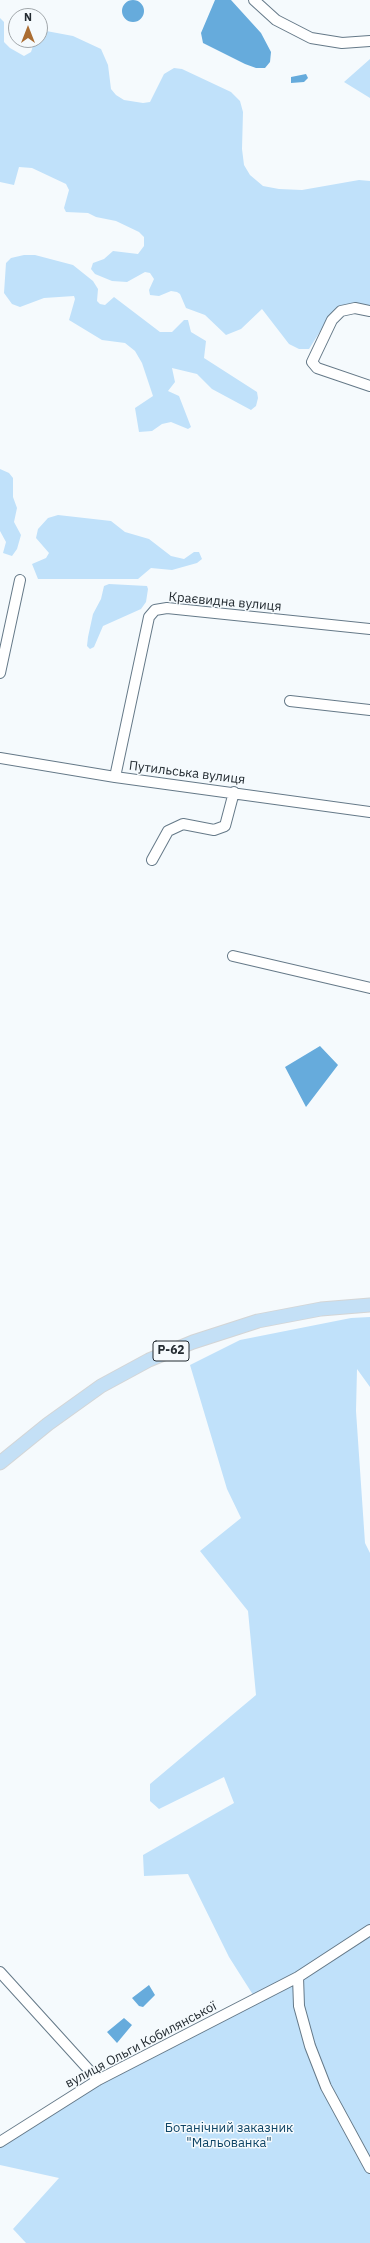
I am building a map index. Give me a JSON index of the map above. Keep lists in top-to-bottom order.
{
  "streets": {
    "main road": ["Р-62"],
    "street": ["Краєвидна вулиця", "Путильська вулиця", "вулиця Ольги Кобилянської"]
  },
  "crossings": [
    ["Краєвидна вулиця", "Путильська вулиця"]
  ],
  "parks": ["Ботанічний заказник \"Мальованка\""],
  "north": "top"
}
